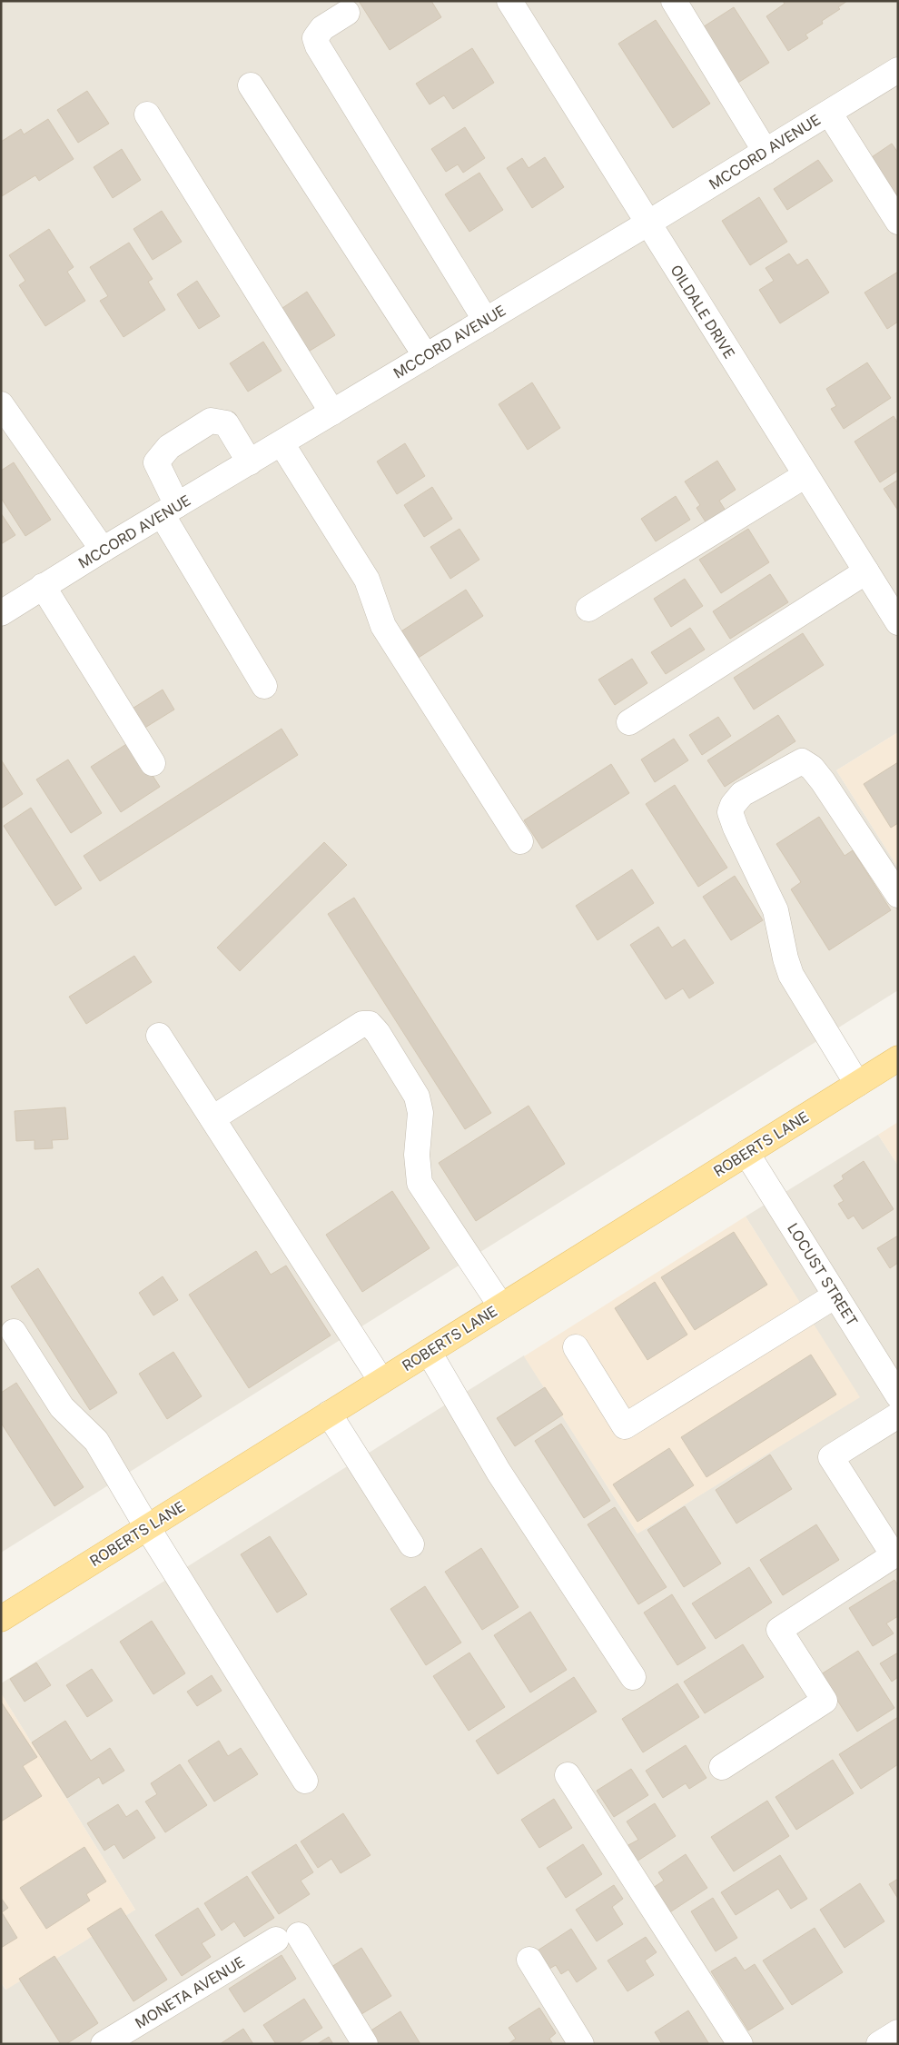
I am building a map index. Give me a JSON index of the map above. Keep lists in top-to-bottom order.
{
  "streets": {
    "main road": ["ROBERTS LANE"],
    "street": [
      "MCCORD AVENUE",
      "OILDALE DRIVE",
      "LOCUST STREET",
      "MONETA AVENUE"
    ]
  },
  "crossings": [
    ["MCCORD AVENUE", "OILDALE DRIVE"],
    ["ROBERTS LANE", "LOCUST STREET"]
  ]
}
